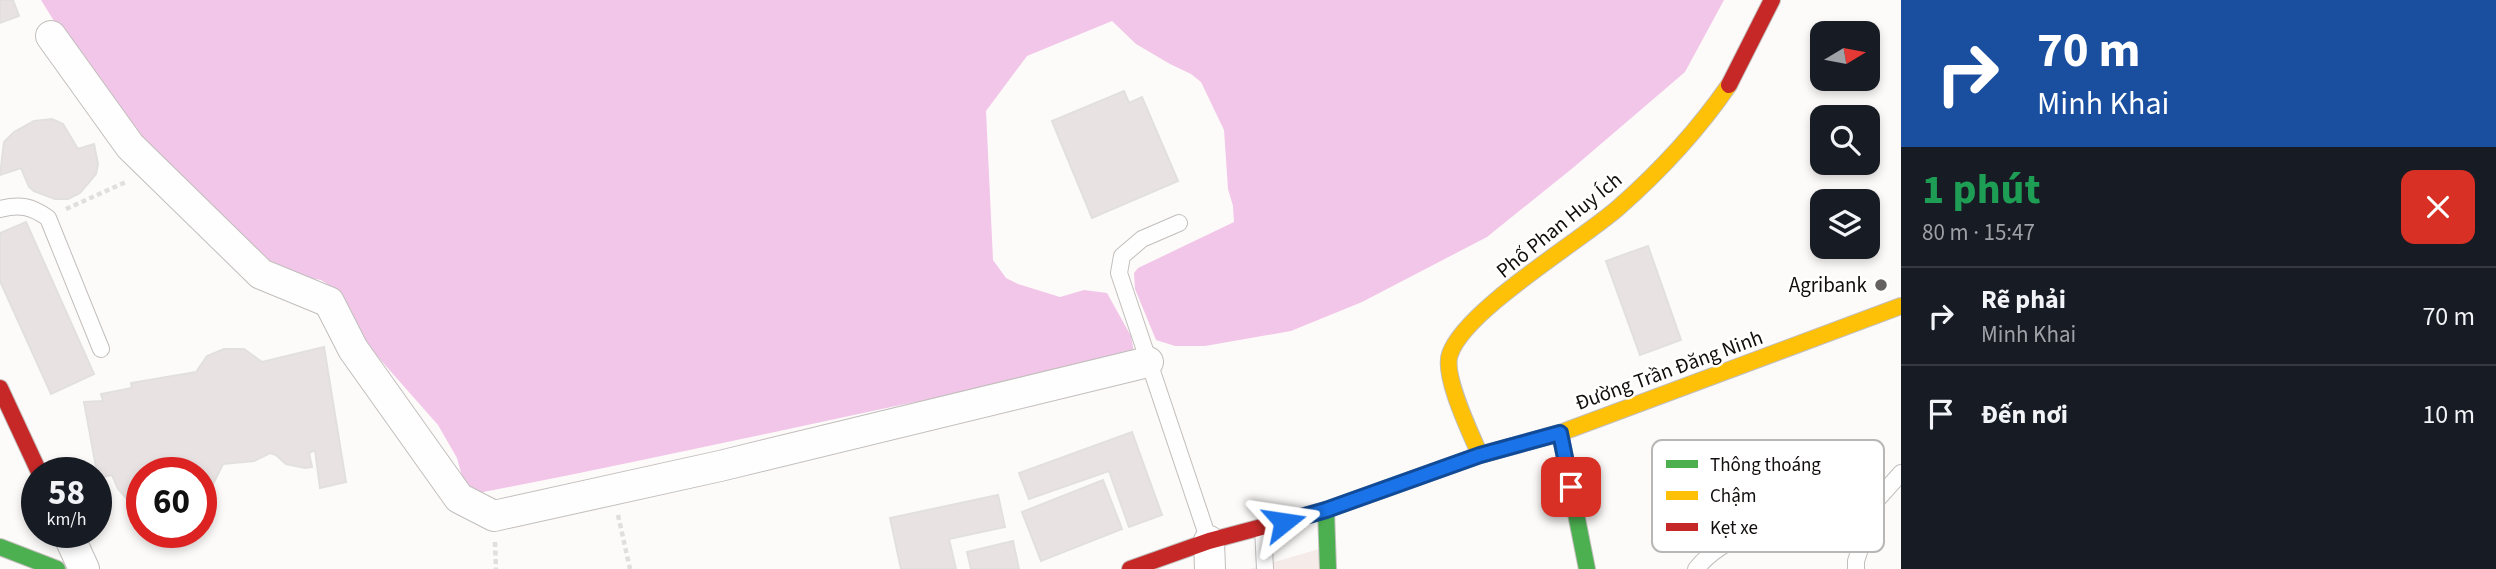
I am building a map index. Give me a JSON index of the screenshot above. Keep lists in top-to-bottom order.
{
  "streets": {
    "street": ["Phố Phan Huy Ích", "Đường Trần Đăng Ninh"]
  },
  "crossings": [
    ["Phố Phan Huy Ích", "Đường Trần Đăng Ninh"]
  ],
  "places": ["Agribank"],
  "legend": ["Thông thoáng", "Chậm", "Kẹt xe"],
  "north": "right",
  "page": {
    "turn": ["70 m", "Minh Khai"],
    "heading": ["1 phút", "80 m · 15:47"],
    "list": [
      {
        "name": "Rẽ phải",
        "note": "Minh Khai",
        "value": "70 m"
      },
      {
        "name": "Đến nơi",
        "value": "10 m"
      }
    ],
    "speed": "58 km/h",
    "limit": "60"
  }
}
